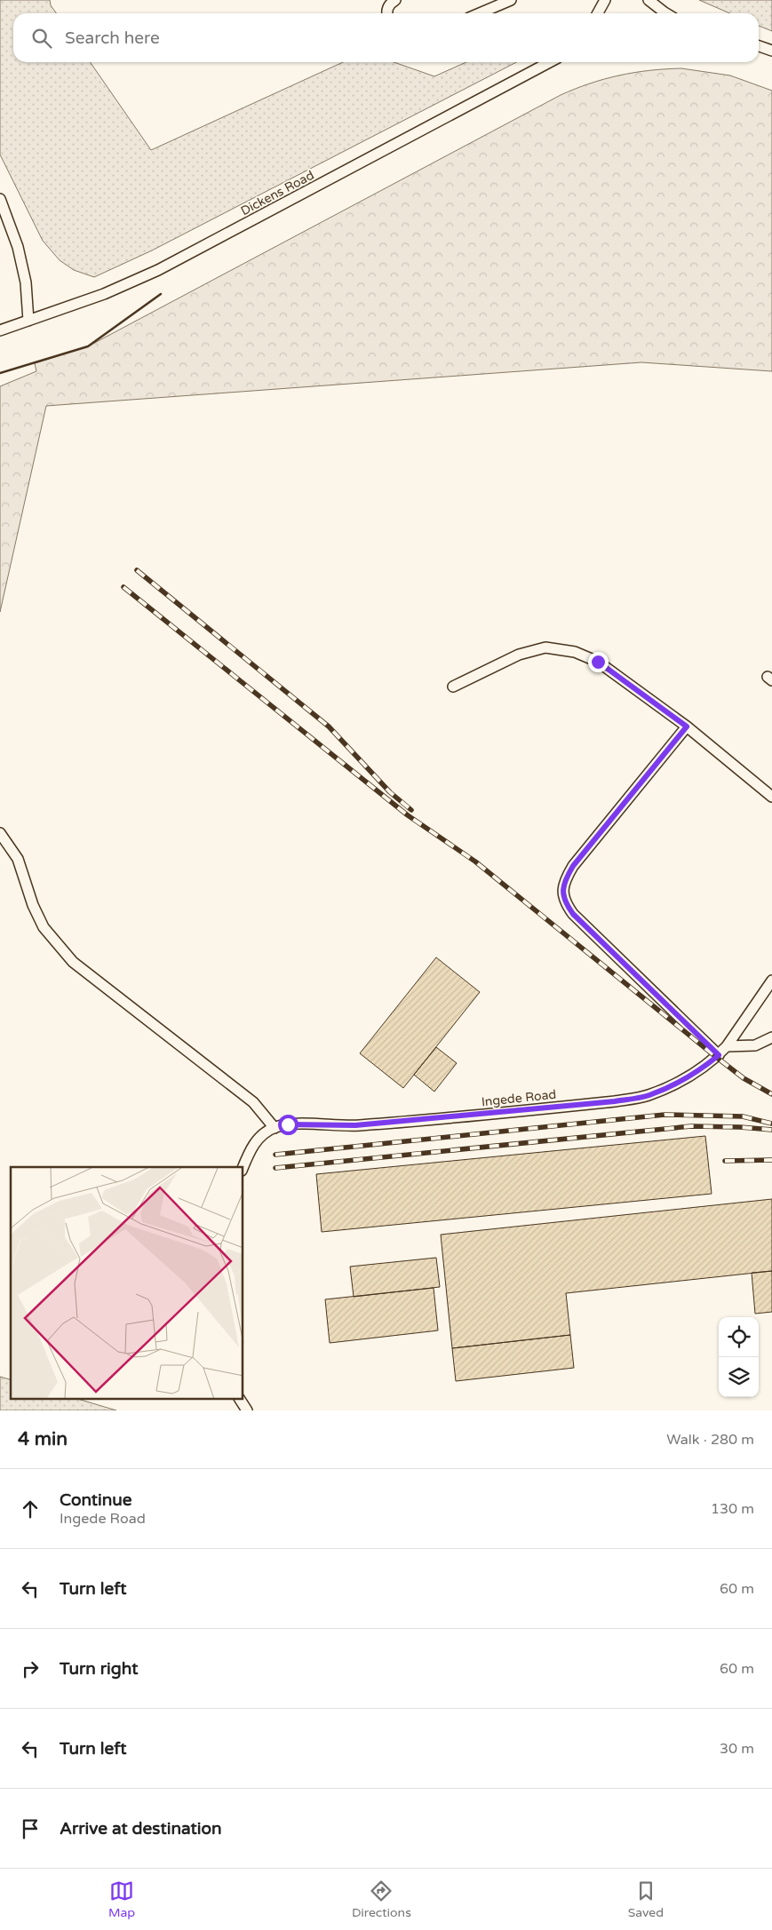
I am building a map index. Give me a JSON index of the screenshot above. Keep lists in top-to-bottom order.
{
  "streets": {
    "lane": ["Dickens Road", "Ingede Road"]
  },
  "page": {
    "search": "Search here",
    "heading": ["4 min", "Walk · 280 m"],
    "list": [
      ["Continue", "Ingede Road", "130 m"],
      ["Turn left", "60 m"],
      ["Turn right", "60 m"],
      ["Turn left", "30 m"],
      "Arrive at destination"
    ],
    "nav": ["Map", "Directions", "Saved"]
  }
}
